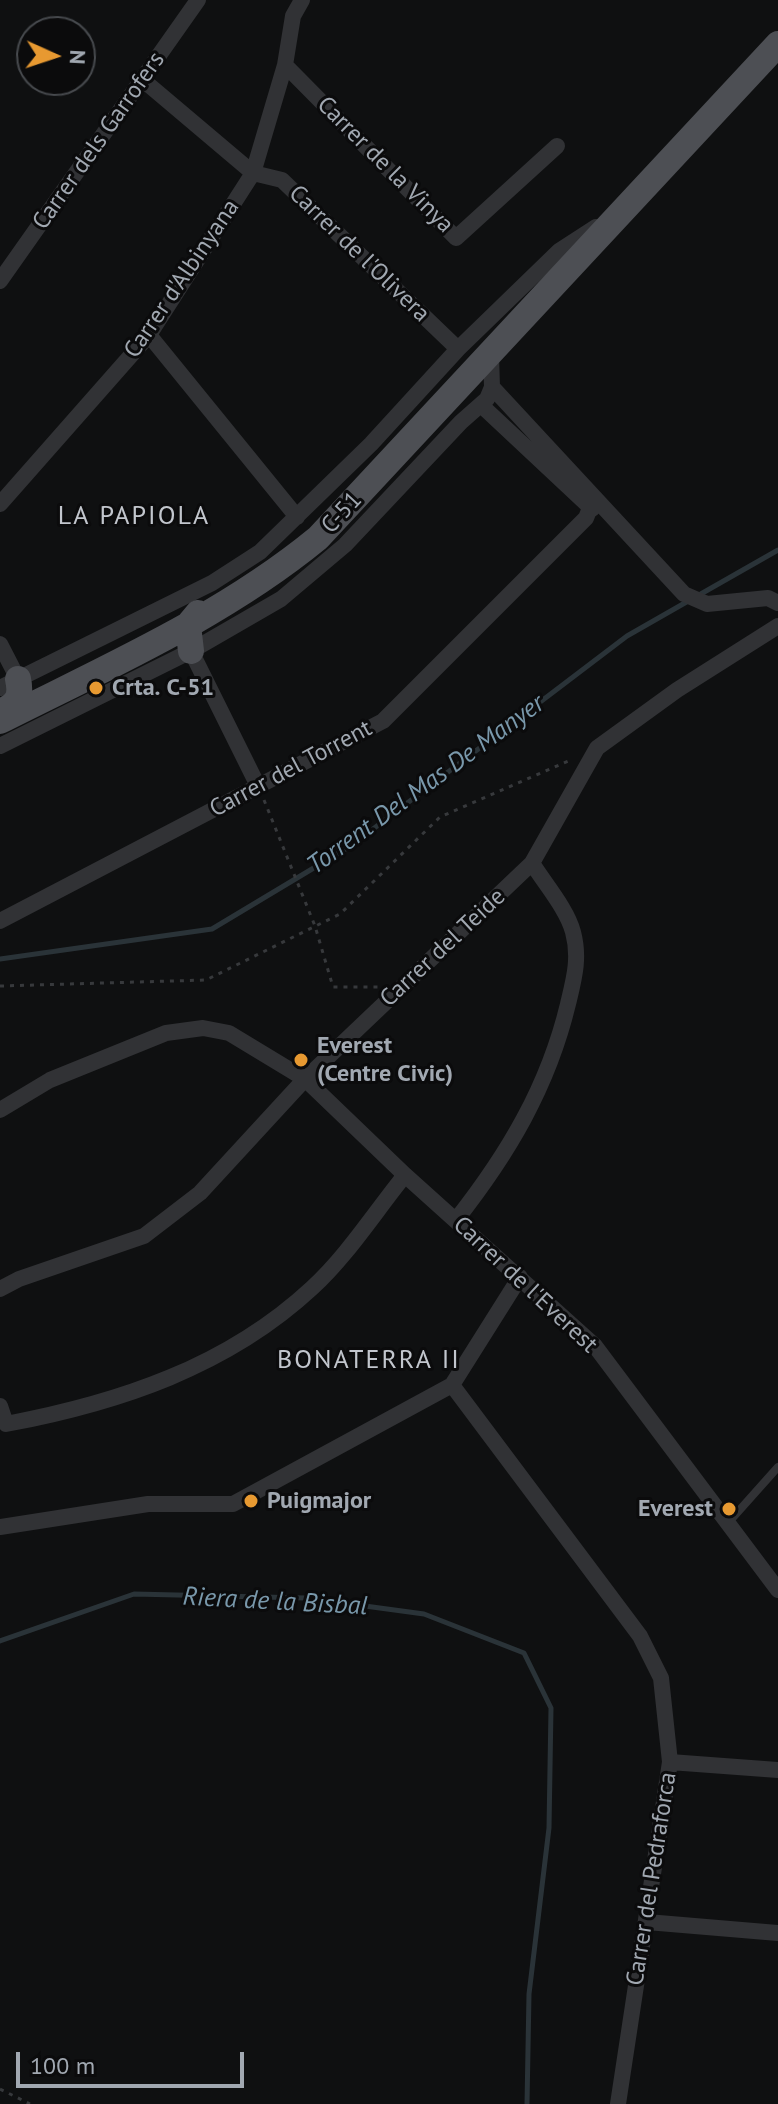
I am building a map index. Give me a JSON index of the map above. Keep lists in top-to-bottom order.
{
  "streets": {
    "main road": ["C-51"],
    "street": [
      "Carrer dels Garrofers",
      "Carrer de la Vinya",
      "Carrer de l'Olivera",
      "Carrer d'Albinyana",
      "Carrer del Torrent",
      "Carrer del Teide",
      "Carrer de l'Everest",
      "Carrer del Pedraforca"
    ]
  },
  "crossings": [
    ["Carrer dels Garrofers", "Carrer de l'Olivera"],
    ["Carrer de la Vinya", "Carrer d'Albinyana"],
    ["Carrer de l'Olivera", "Carrer d'Albinyana"],
    ["Carrer del Teide", "Carrer de l'Everest"]
  ],
  "districts": ["LA PAPIOLA", "BONATERRA II"],
  "water": ["Torrent Del Mas De Manyer", "Riera de la Bisbal"],
  "places": [
    "Crta. C-51",
    "Everest (Centre Civic)",
    "Puigmajor",
    "Everest"
  ],
  "scale_bar": "100 m",
  "north": "right"
}
